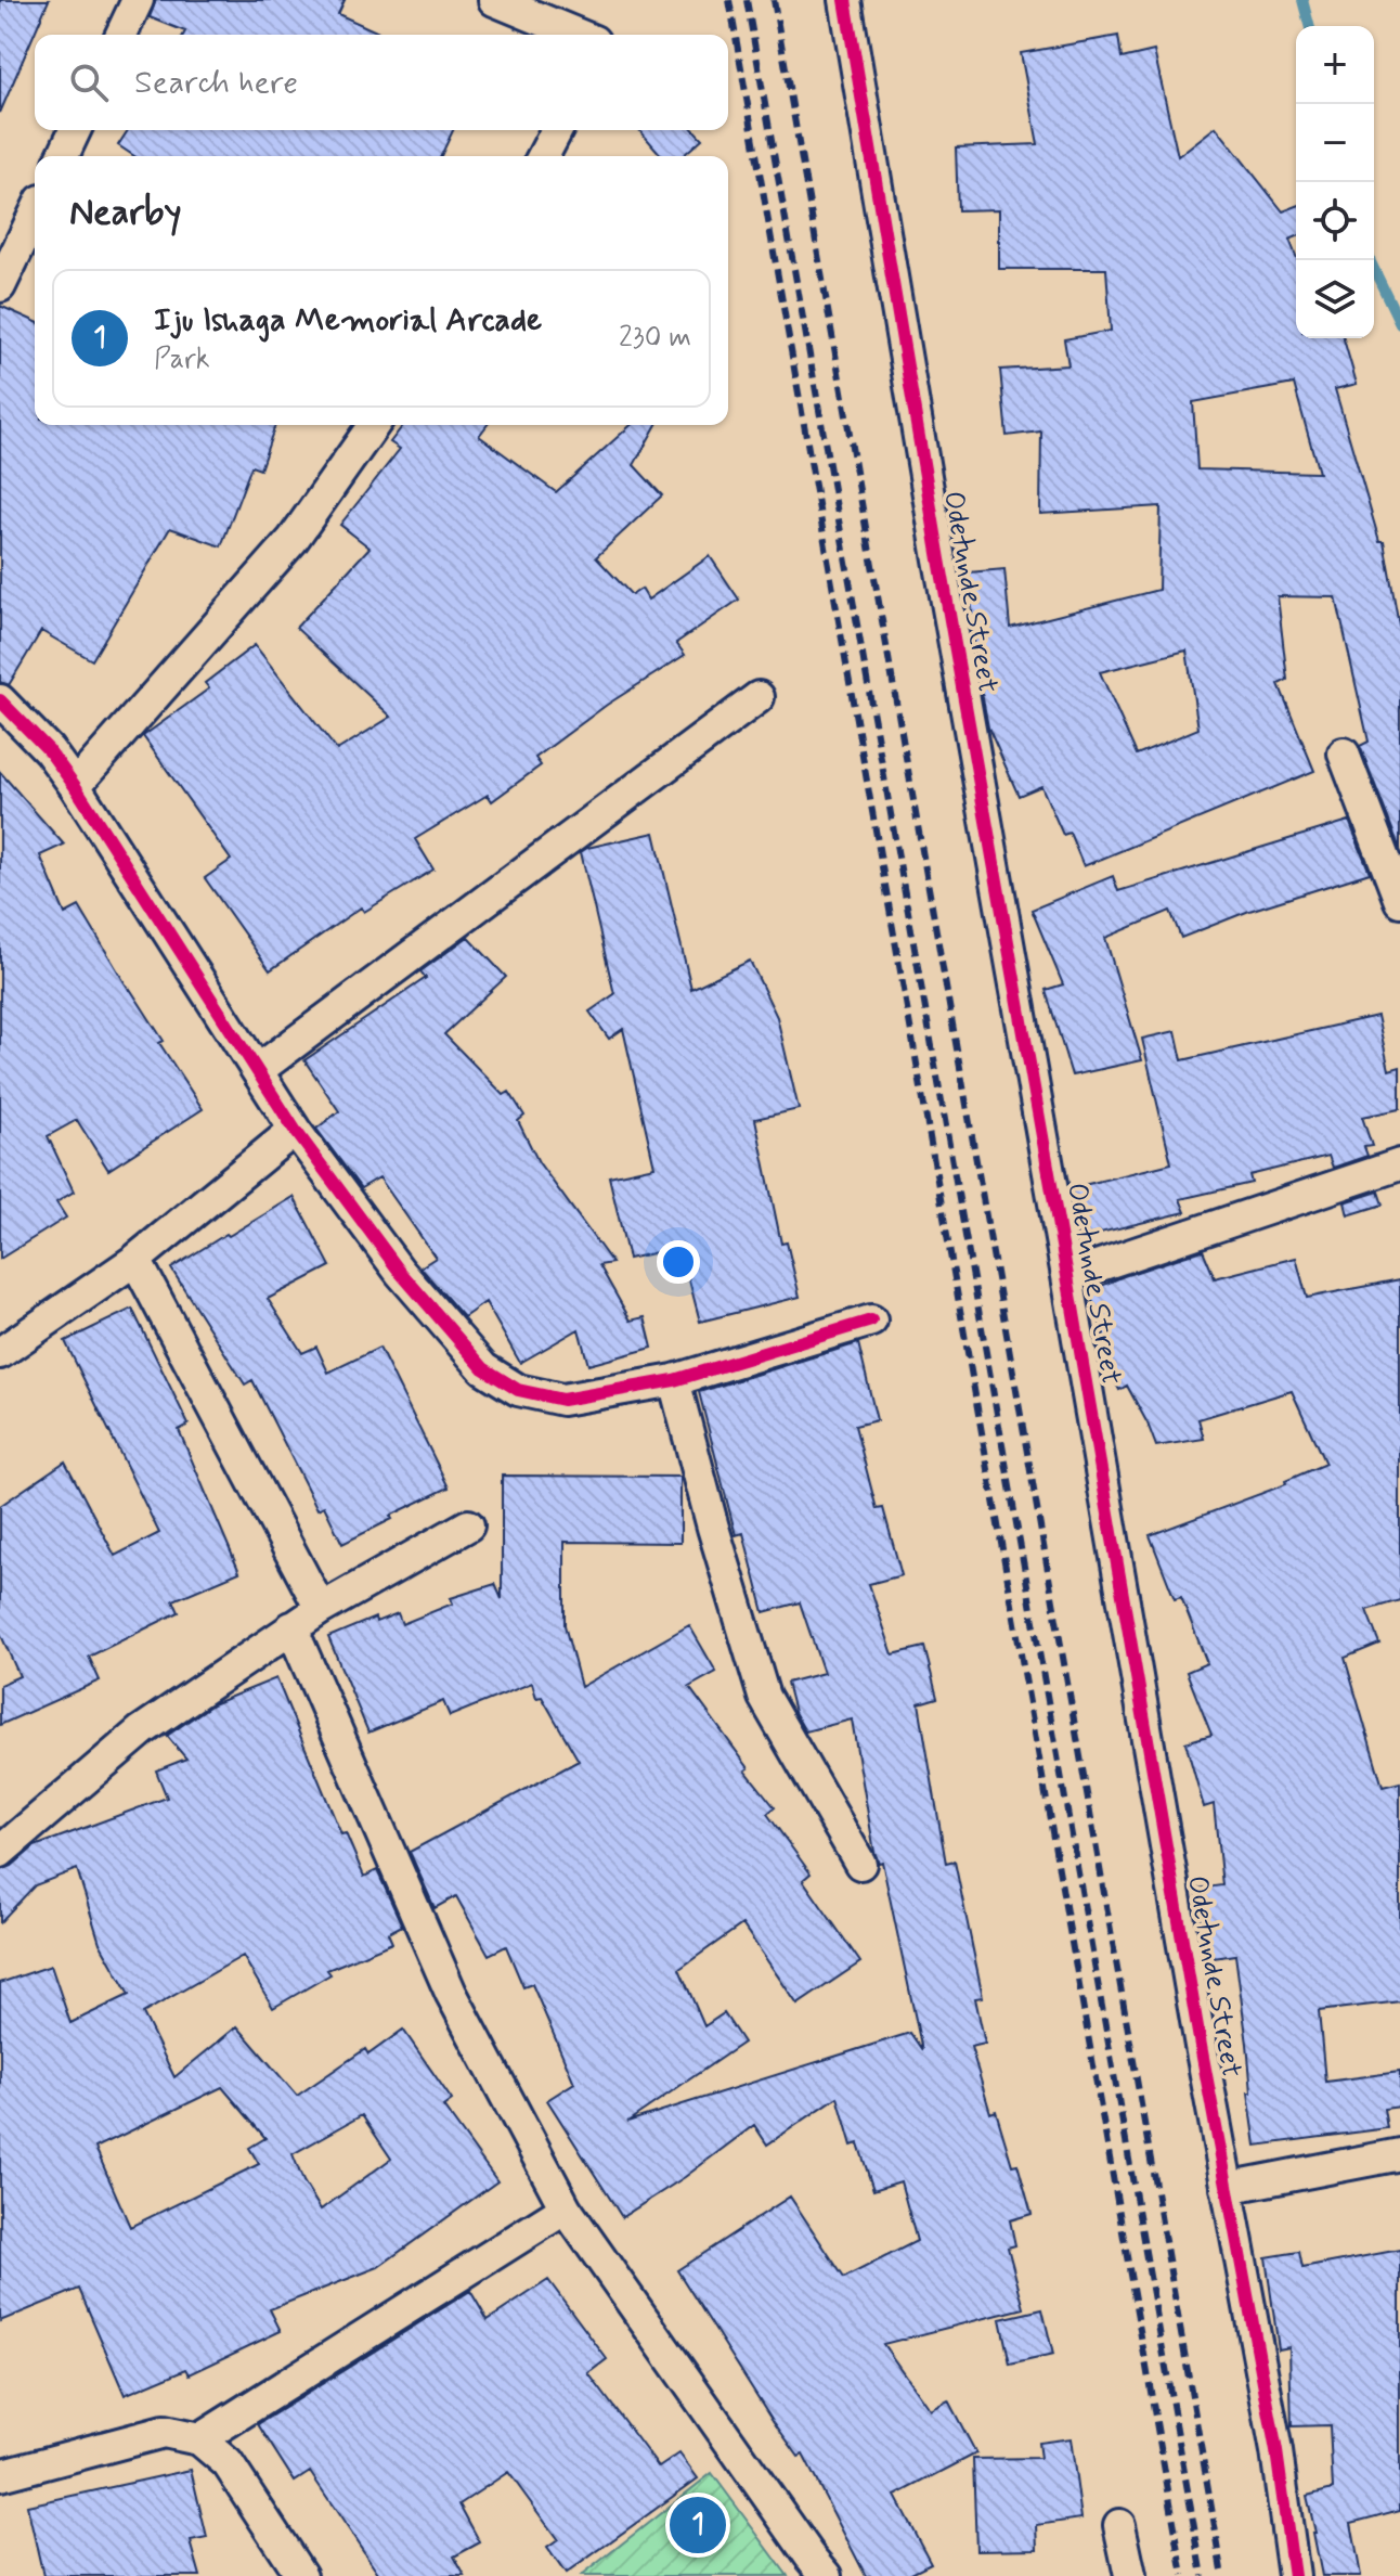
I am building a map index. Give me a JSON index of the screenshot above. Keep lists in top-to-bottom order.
{
  "streets": {
    "street": ["Odetunde Street"]
  },
  "page": {
    "map_buttons": ["+", "−"],
    "search": "Search here",
    "heading": "Nearby",
    "list": [
      {
        "mark": "1",
        "name": "Iju Ishaga Memorial Arcade",
        "note": "Park",
        "value": "230 m"
      }
    ],
    "pins": "1"
  }
}
